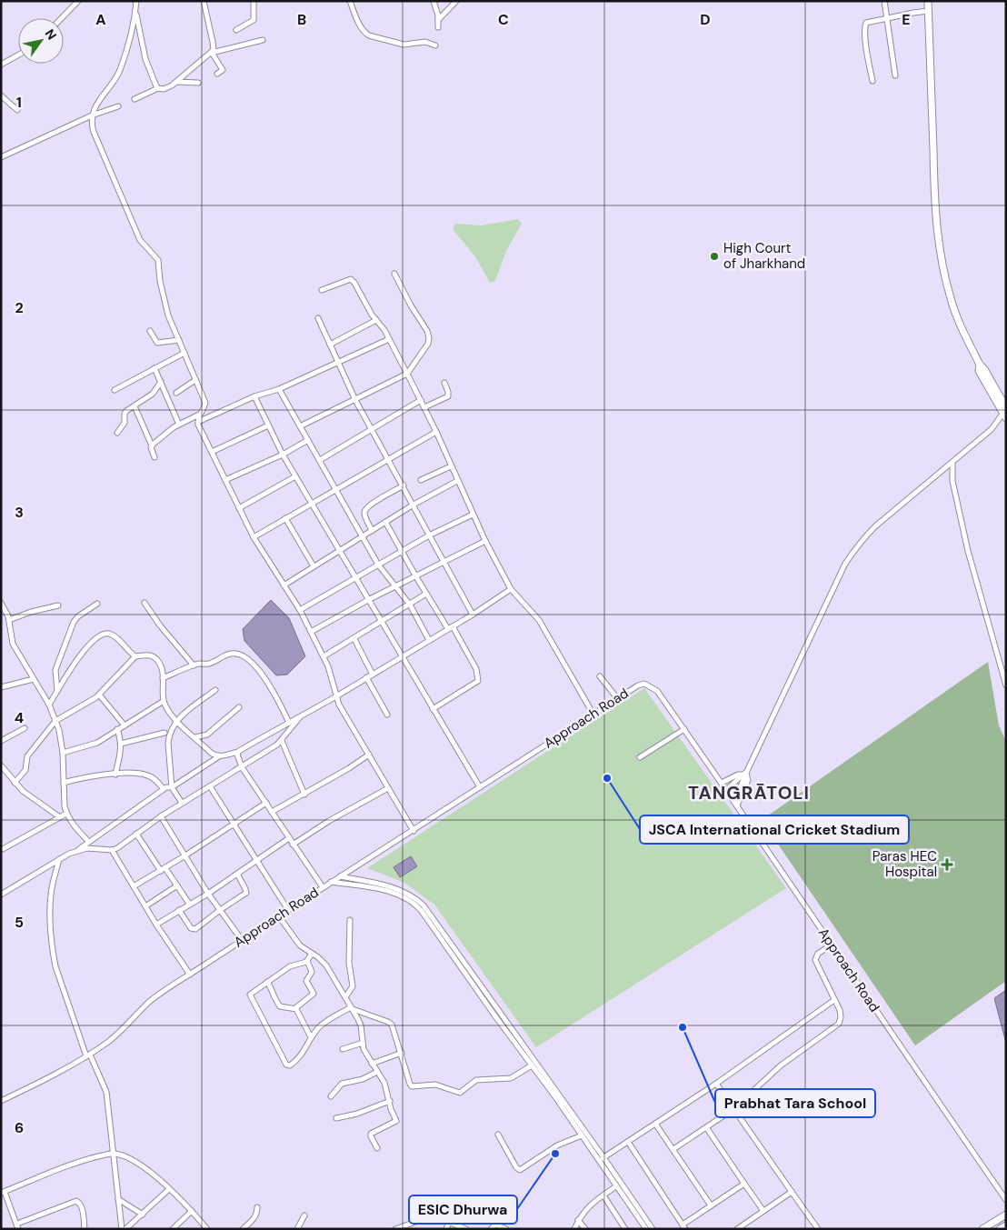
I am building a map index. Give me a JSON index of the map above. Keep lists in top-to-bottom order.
{
  "streets": {
    "street": ["Approach Road"]
  },
  "districts": ["TANGRĀTOLI"],
  "places": {
    "other": [
      "High Court of Jharkhand",
      "JSCA International Cricket Stadium",
      "Prabhat Tara School",
      "ESIC Dhurwa"
    ],
    "health": ["Paras HEC Hospital"]
  },
  "north": "top right",
  "grid": {
    "columns": [
      "A",
      "B",
      "C",
      "D",
      "E"
    ],
    "rows": [
      "1",
      "2",
      "3",
      "4",
      "5",
      "6"
    ]
  }
}
